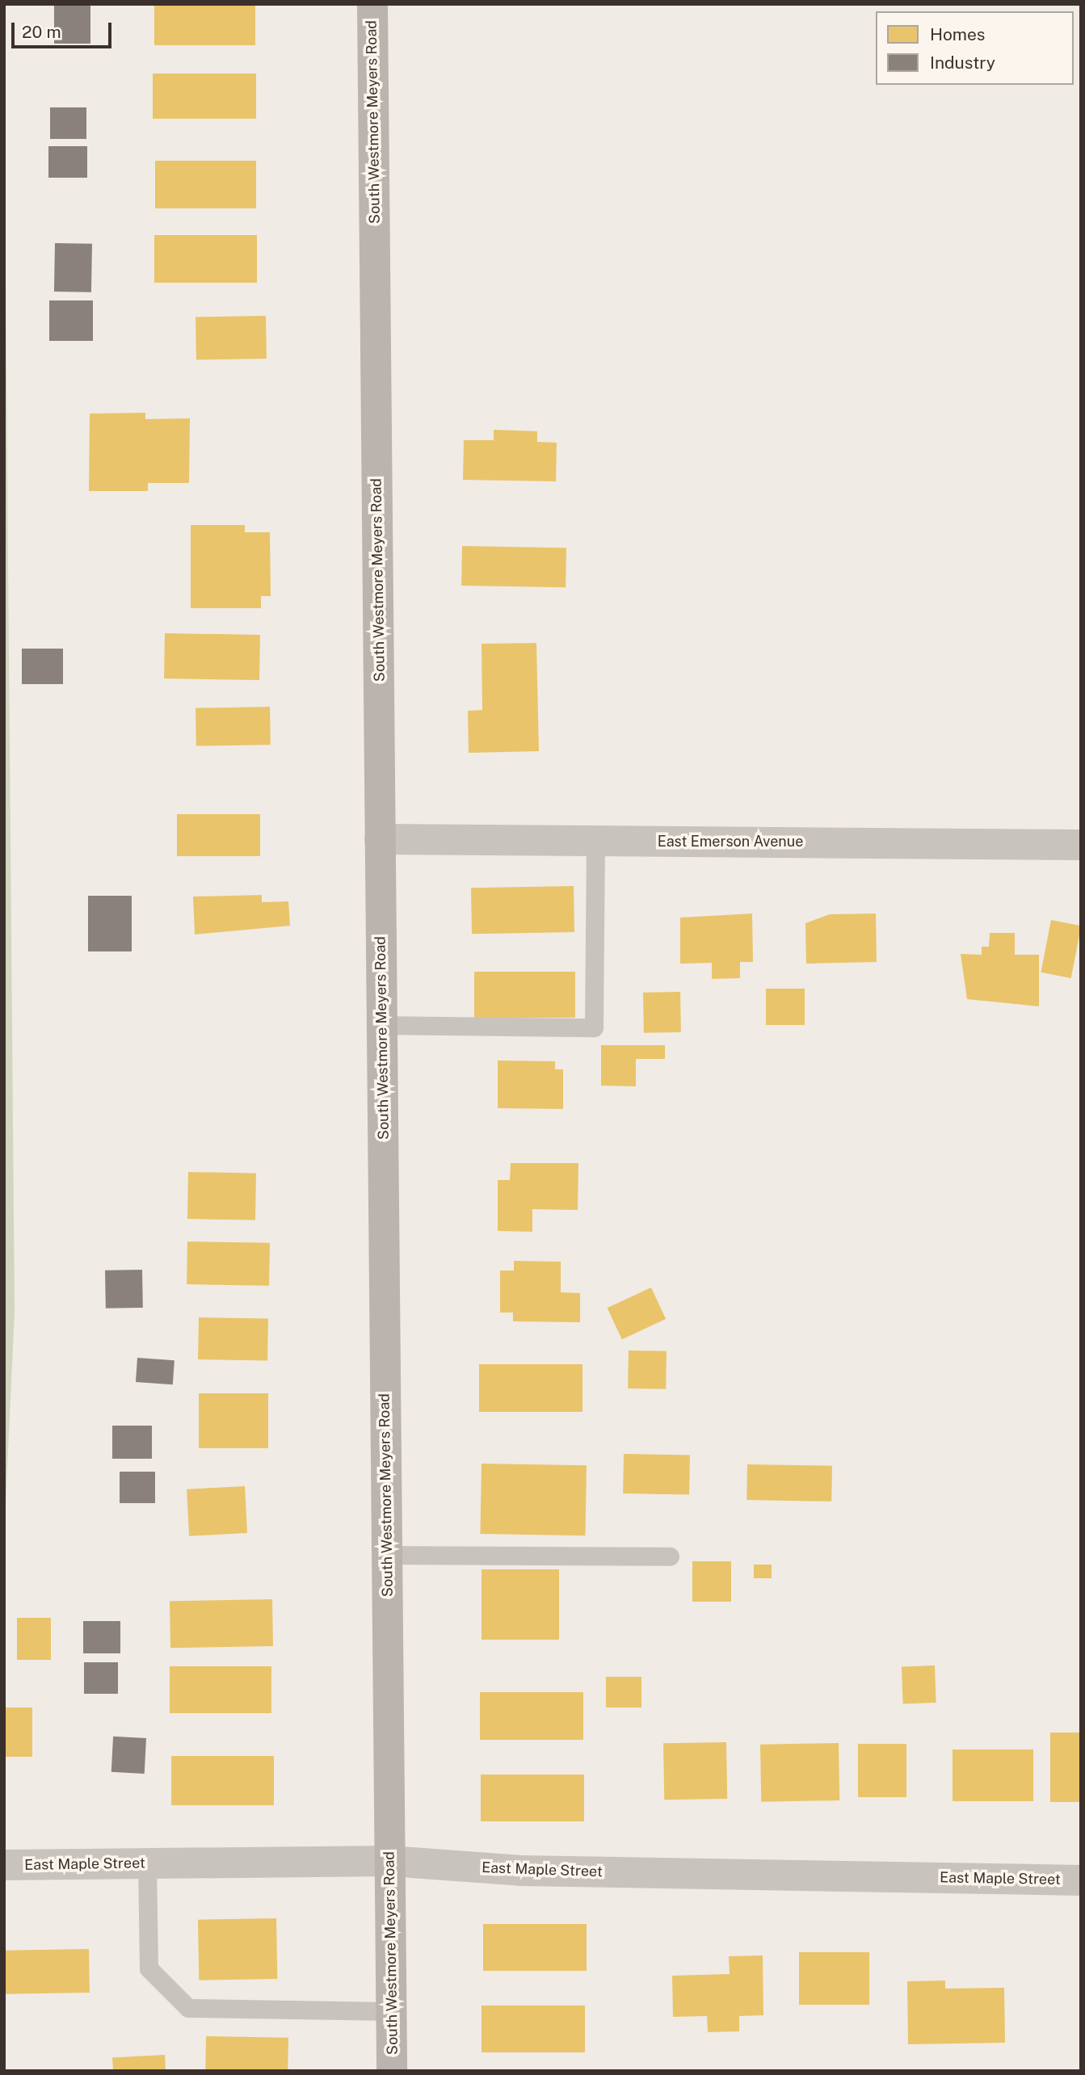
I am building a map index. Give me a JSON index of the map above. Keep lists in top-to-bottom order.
{
  "streets": {
    "street": ["South Westmore Meyers Road", "East Emerson Avenue", "East Maple Street"]
  },
  "crossings": [
    ["South Westmore Meyers Road", "East Emerson Avenue"],
    ["South Westmore Meyers Road", "East Maple Street"]
  ],
  "legend": ["Homes", "Industry"],
  "scale_bar": "20 m"
}
